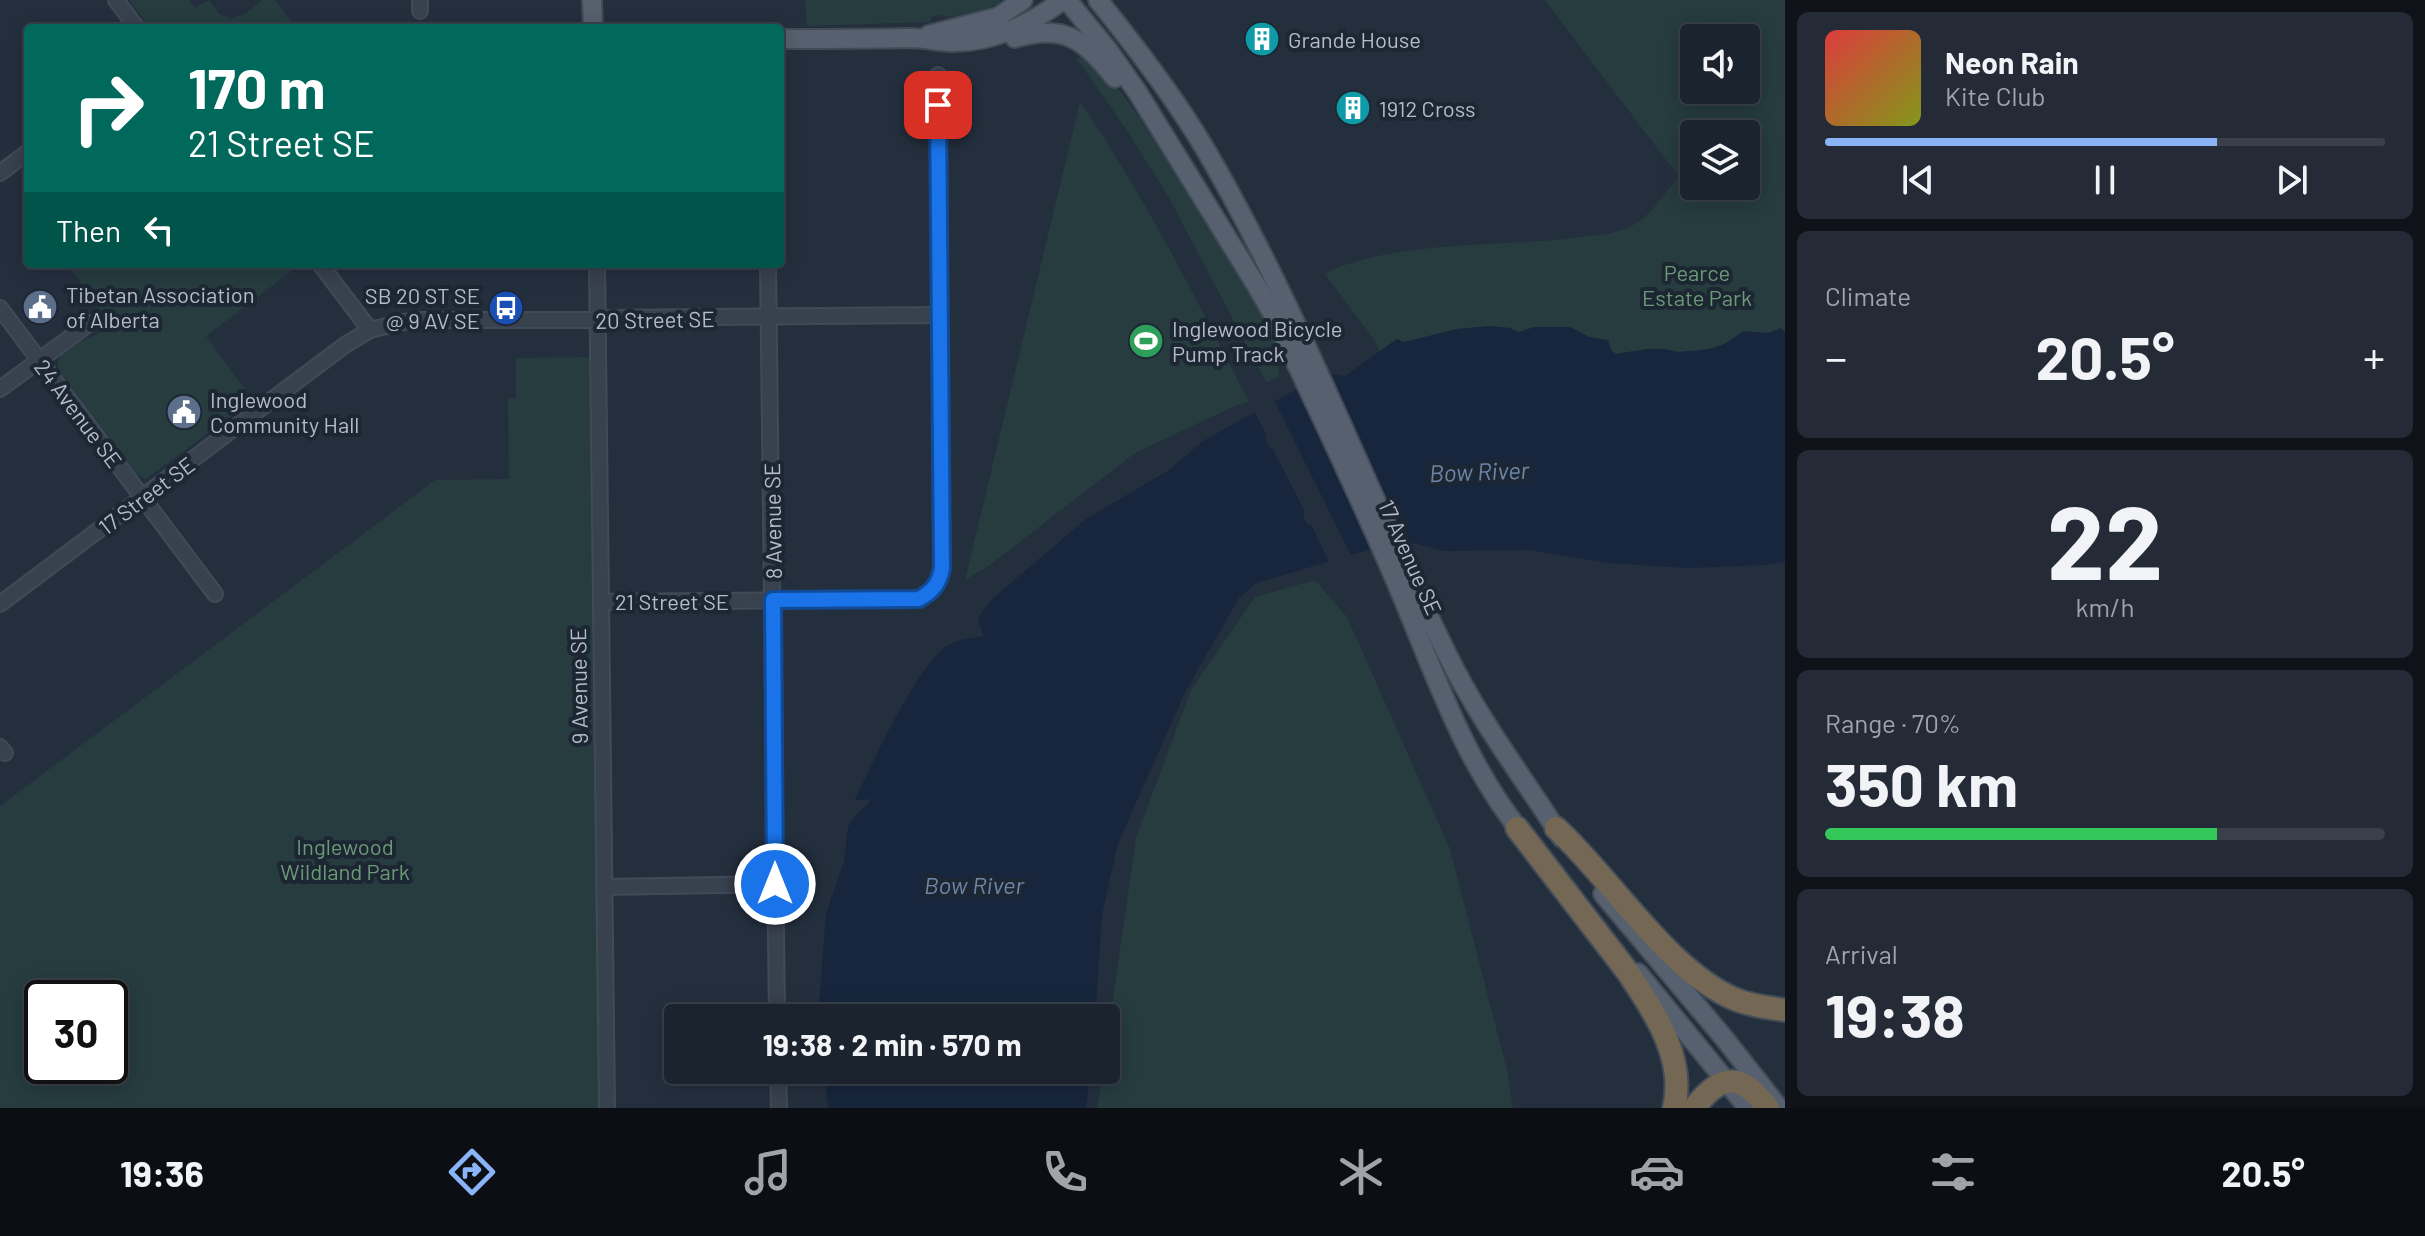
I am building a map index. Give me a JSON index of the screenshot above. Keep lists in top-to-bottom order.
{
  "streets": {
    "main road": ["17 Avenue SE"],
    "street": [
      "20 Street SE",
      "24 Avenue SE",
      "17 Street SE",
      "8 Avenue SE",
      "21 Street SE",
      "9 Avenue SE"
    ]
  },
  "crossings": [
    ["20 Street SE", "17 Street SE"],
    ["20 Street SE", "8 Avenue SE"],
    ["20 Street SE", "21 Street SE"],
    ["20 Street SE", "9 Avenue SE"],
    ["24 Avenue SE", "17 Street SE"],
    ["8 Avenue SE", "21 Street SE"],
    ["21 Street SE", "9 Avenue SE"]
  ],
  "water": ["Bow River"],
  "parks": ["Pearce Estate Park", "Inglewood Wildland Park"],
  "places": {
    "building": ["Grande House", "1912 Cross"],
    "public building": ["Tibetan Association of Alberta", "Inglewood Community Hall"],
    "bus stop": ["SB 20 ST SE @ 9 AV SE"],
    "sports": ["Inglewood Bicycle Pump Track"]
  },
  "page": {
    "turn": ["170 m", "21 Street SE"],
    "song": ["Neon Rain", "Kite Club"],
    "then": "Then",
    "tile": [
      "Climate",
      ["22", "km/h"],
      ["Range · 70%", "350 km"],
      ["Arrival", "19:38"]
    ],
    "heat": ["−", "20.5°", "+"],
    "limit": "30",
    "trip": "19:38 · 2 min · 570 m",
    "tabs": ["19:36", "20.5°"]
  }
}
